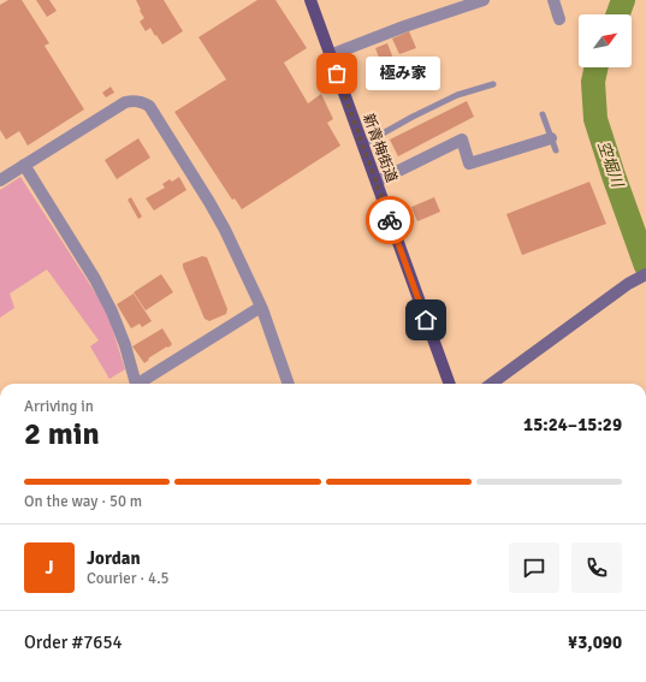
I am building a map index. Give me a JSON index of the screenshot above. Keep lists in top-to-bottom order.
{
  "streets": {
    "main road": ["新青梅街道"]
  },
  "water": ["空堀川"],
  "places": ["極み家"],
  "north": "top right",
  "page": {
    "bubble": "極み家",
    "heading": ["2 min", "Arriving in", "15:24–15:29"],
    "panel": [
      "Jordan",
      "Courier · 4.5",
      "Order #7654",
      "¥3,090"
    ],
    "bar": "On the way · 50 m",
    "round": "J"
  }
}
